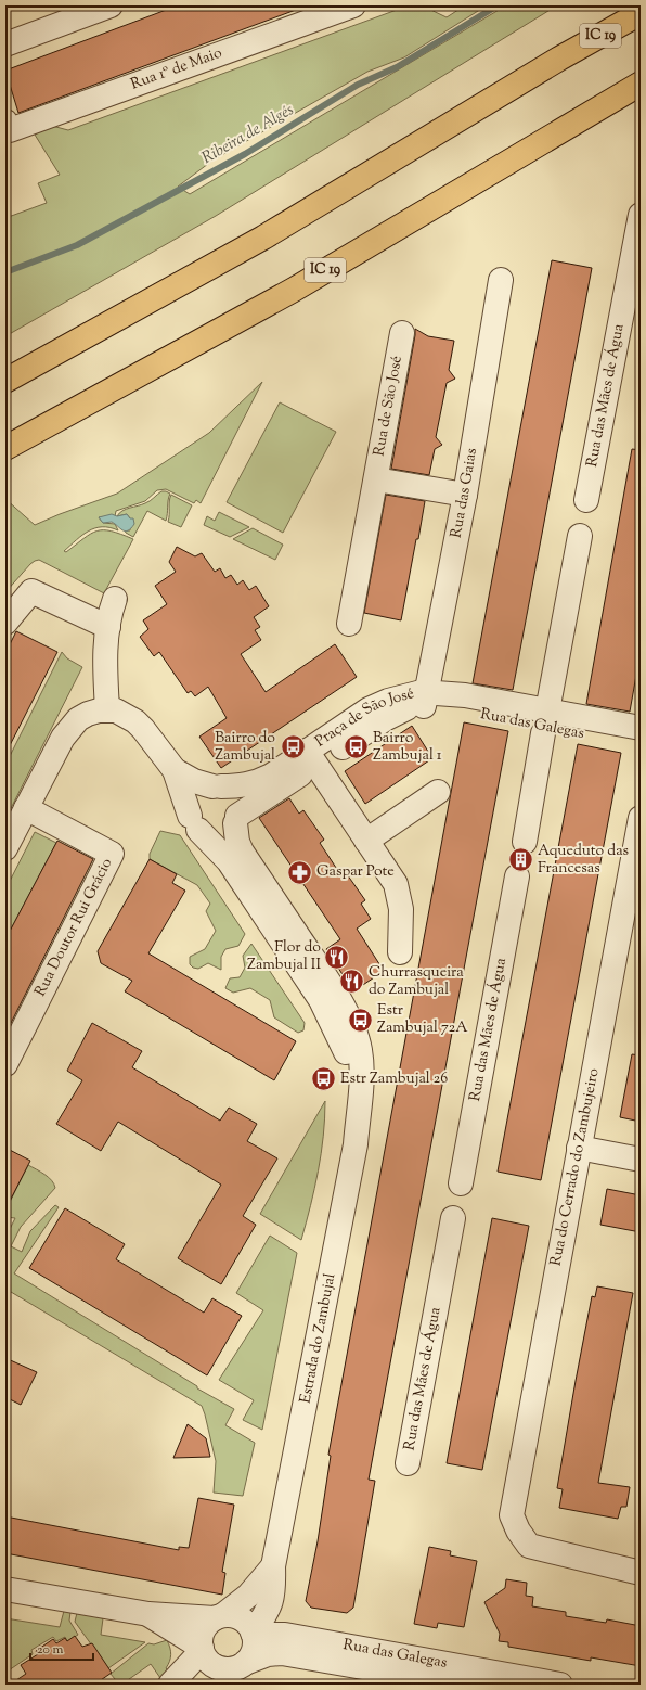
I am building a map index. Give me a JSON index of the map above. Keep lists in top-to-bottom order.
{
  "streets": {
    "highway": ["IC 19"],
    "street": [
      "Rua 1º de Maio",
      "Rua das Mães de Água",
      "Rua de São José",
      "Rua das Gaias",
      "Praça de São José",
      "Rua das Galegas",
      "Rua Doutor Rui Grácio",
      "Rua do Cerrado do Zambujeiro",
      "Estrada do Zambujal"
    ]
  },
  "crossings": [
    ["Rua das Gaias", "Praça de São José"],
    ["Rua das Gaias", "Rua das Galegas"],
    ["Praça de São José", "Rua das Galegas"],
    ["Praça de São José", "Estrada do Zambujal"],
    ["Rua das Galegas", "Estrada do Zambujal"]
  ],
  "water": ["Ribeira de Algés"],
  "places": {
    "bus stop": [
      "Bairro do Zambujal",
      "Bairro Zambujal 1",
      "Estr Zambujal 72A",
      "Estr Zambujal 26"
    ],
    "building": ["Aqueduto das Francesas"],
    "pharmacy": ["Gaspar Pote"],
    "restaurant": ["Flor do Zambujal II", "Churrasqueira do Zambujal"]
  },
  "scale_bar": "20 m"
}
